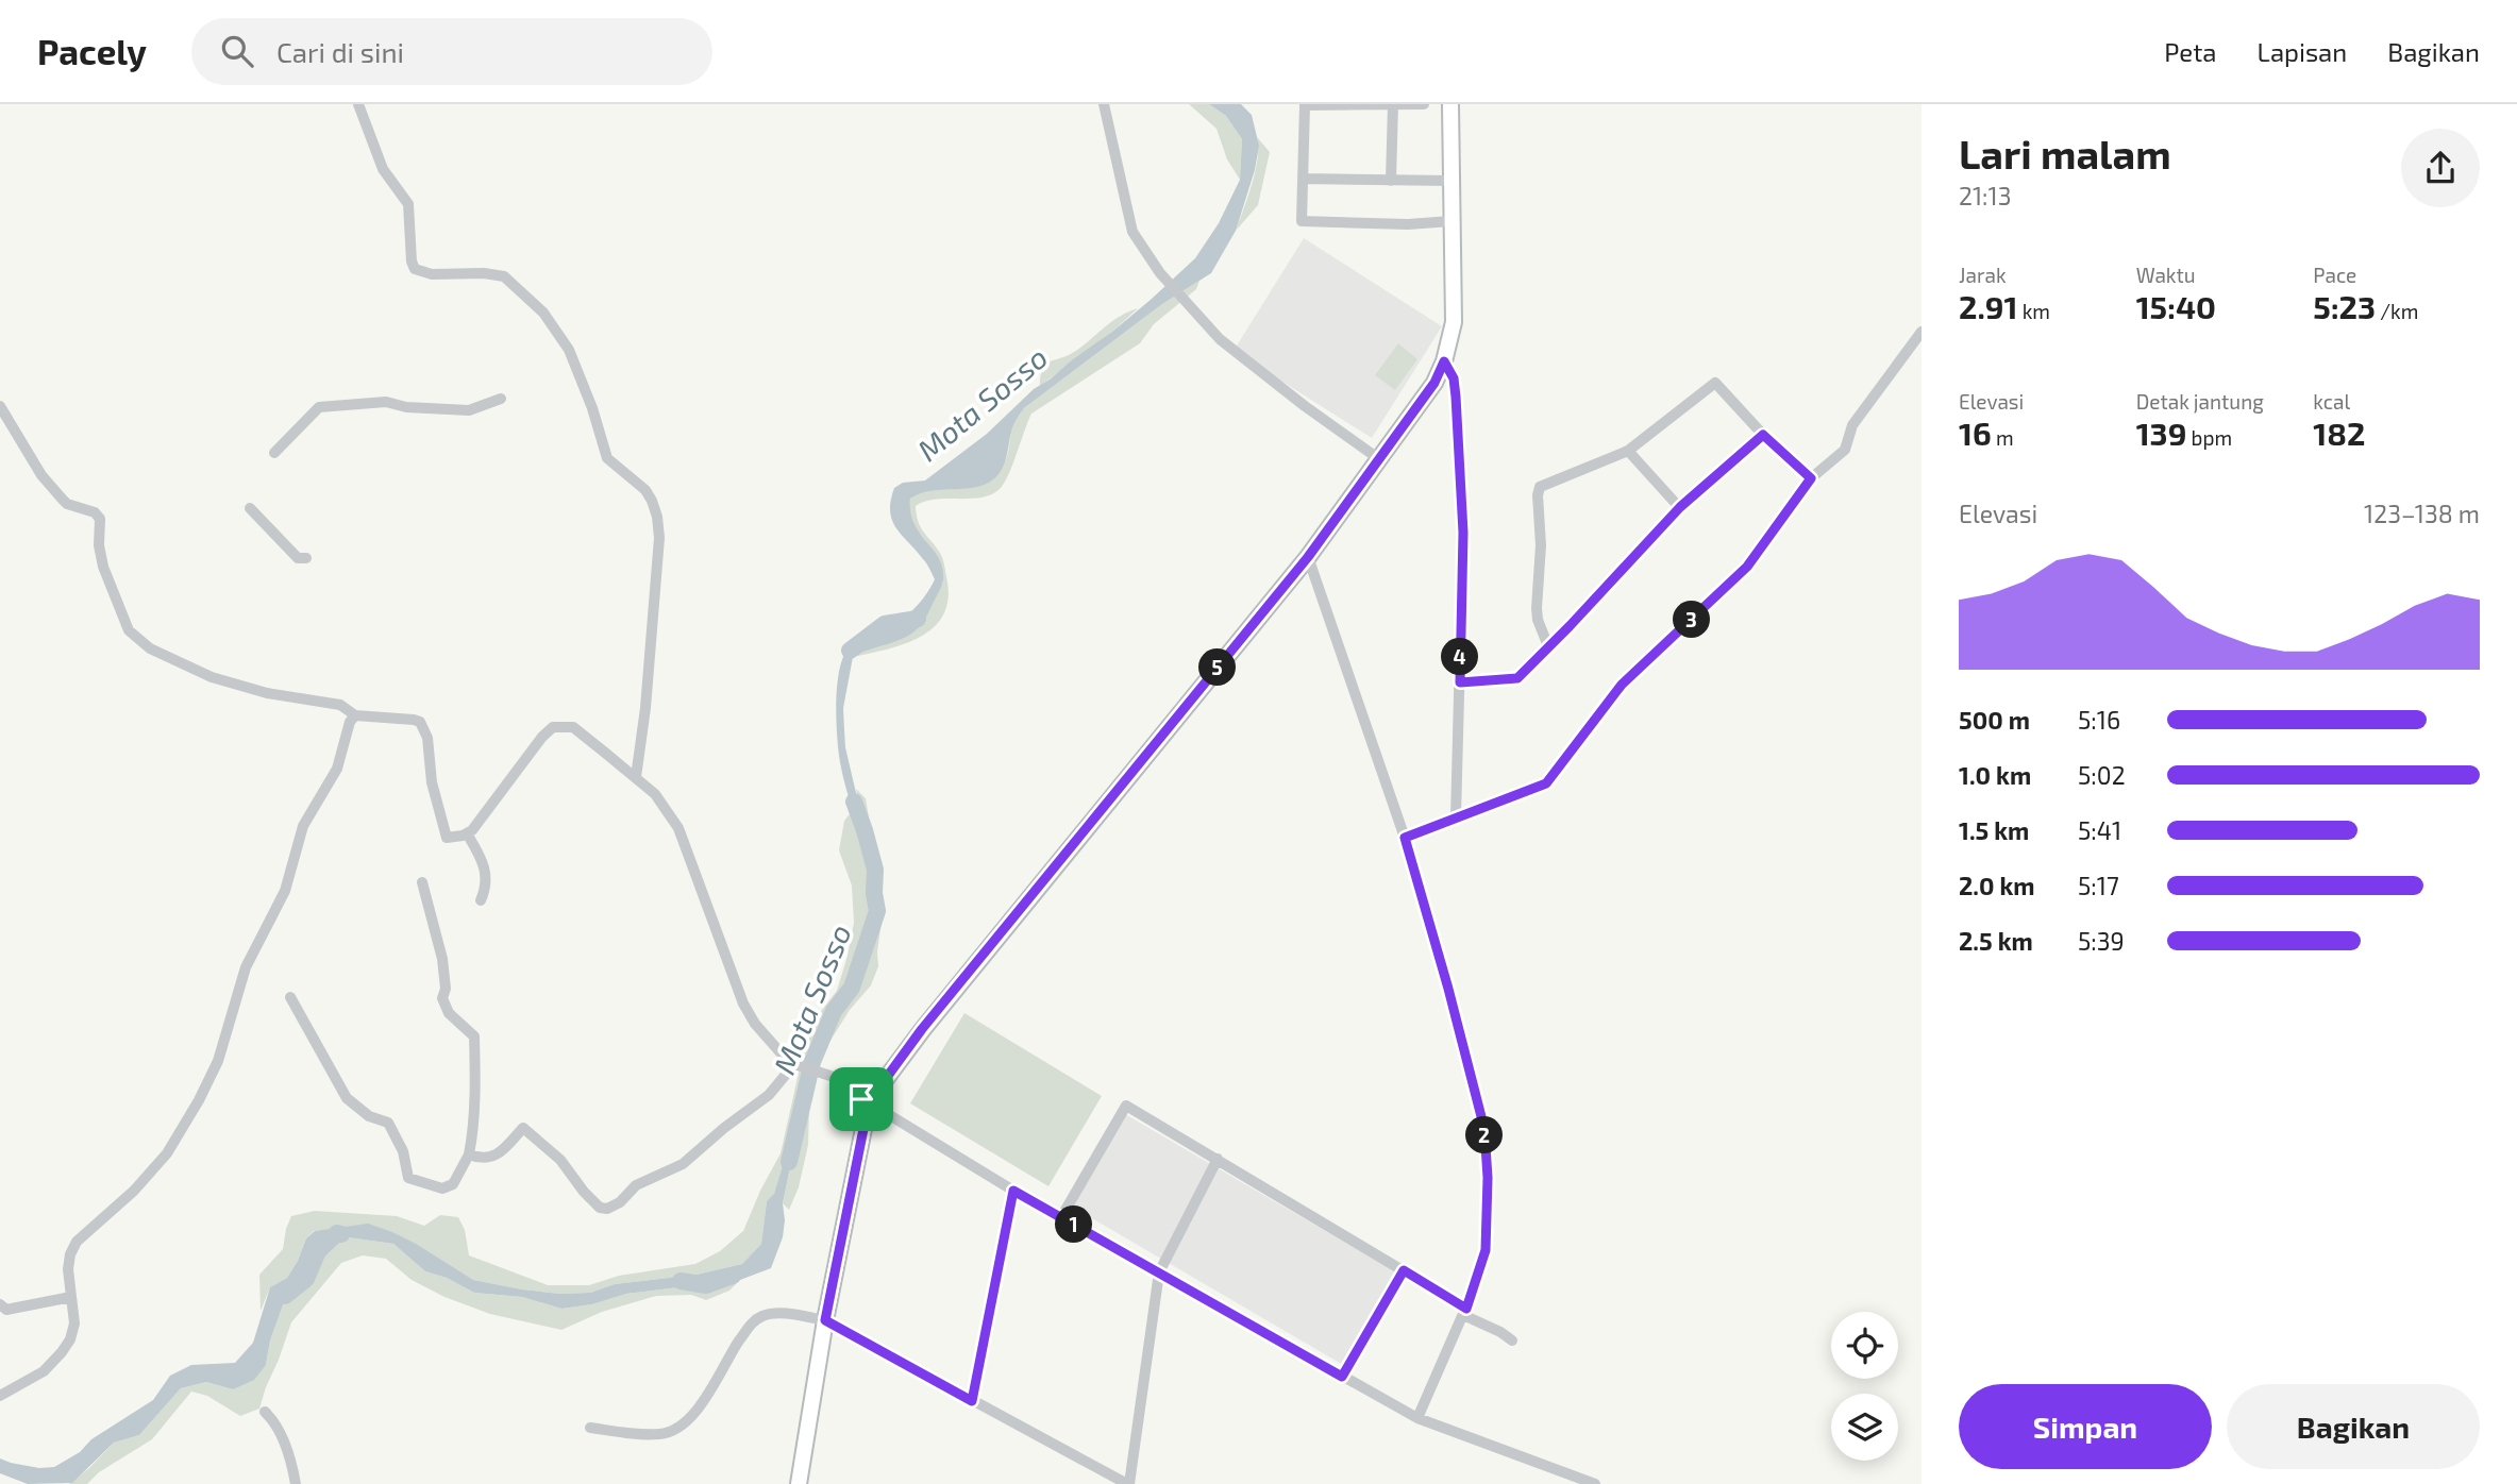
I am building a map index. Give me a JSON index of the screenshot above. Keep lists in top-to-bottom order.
{
  "water": ["Mota Sosso"],
  "page": {
    "header": "Pacely",
    "search": "Cari di sini",
    "nav": ["Peta", "Lapisan", "Bagikan"],
    "heading": ["Lari malam", "21:13"],
    "stats": [
      ["Jarak", "2.91 km"],
      ["Waktu", "15:40"],
      ["Pace", "5:23 /km"],
      ["Elevasi", "16 m"],
      ["Detak jantung", "139 bpm"],
      ["kcal", "182"]
    ],
    "chart": ["Elevasi", "123–138 m"],
    "pins": [
      "3",
      "4",
      "5",
      "2",
      "1"
    ],
    "list": [
      {
        "name": "500 m",
        "note": "5:16"
      },
      {
        "name": "1.0 km",
        "note": "5:02"
      },
      {
        "name": "1.5 km",
        "note": "5:41"
      },
      {
        "name": "2.0 km",
        "note": "5:17"
      },
      {
        "name": "2.5 km",
        "note": "5:39"
      }
    ],
    "buttons": ["Simpan", "Bagikan"]
  }
}
